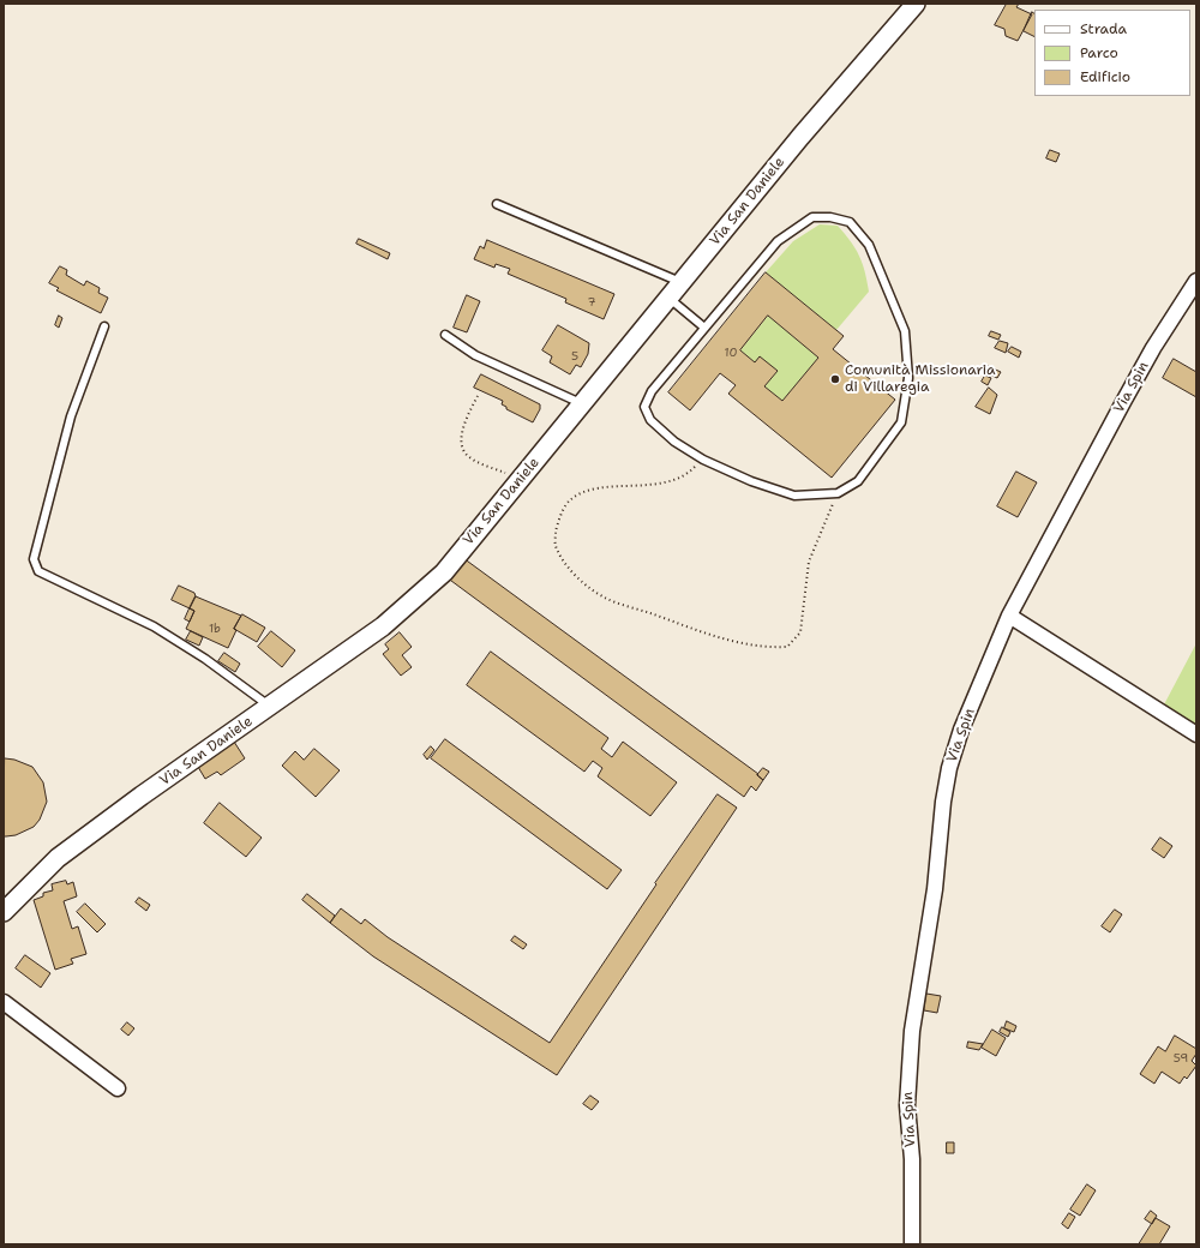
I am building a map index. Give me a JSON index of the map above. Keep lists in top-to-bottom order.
{
  "streets": {
    "street": ["Via San Daniele", "Via Spin"]
  },
  "places": ["Comunità Missionaria di Villaregia"],
  "house_numbers": [
    "7",
    "10",
    "5",
    "1b",
    "59"
  ],
  "legend": ["Strada", "Parco", "Edificio"]
}
